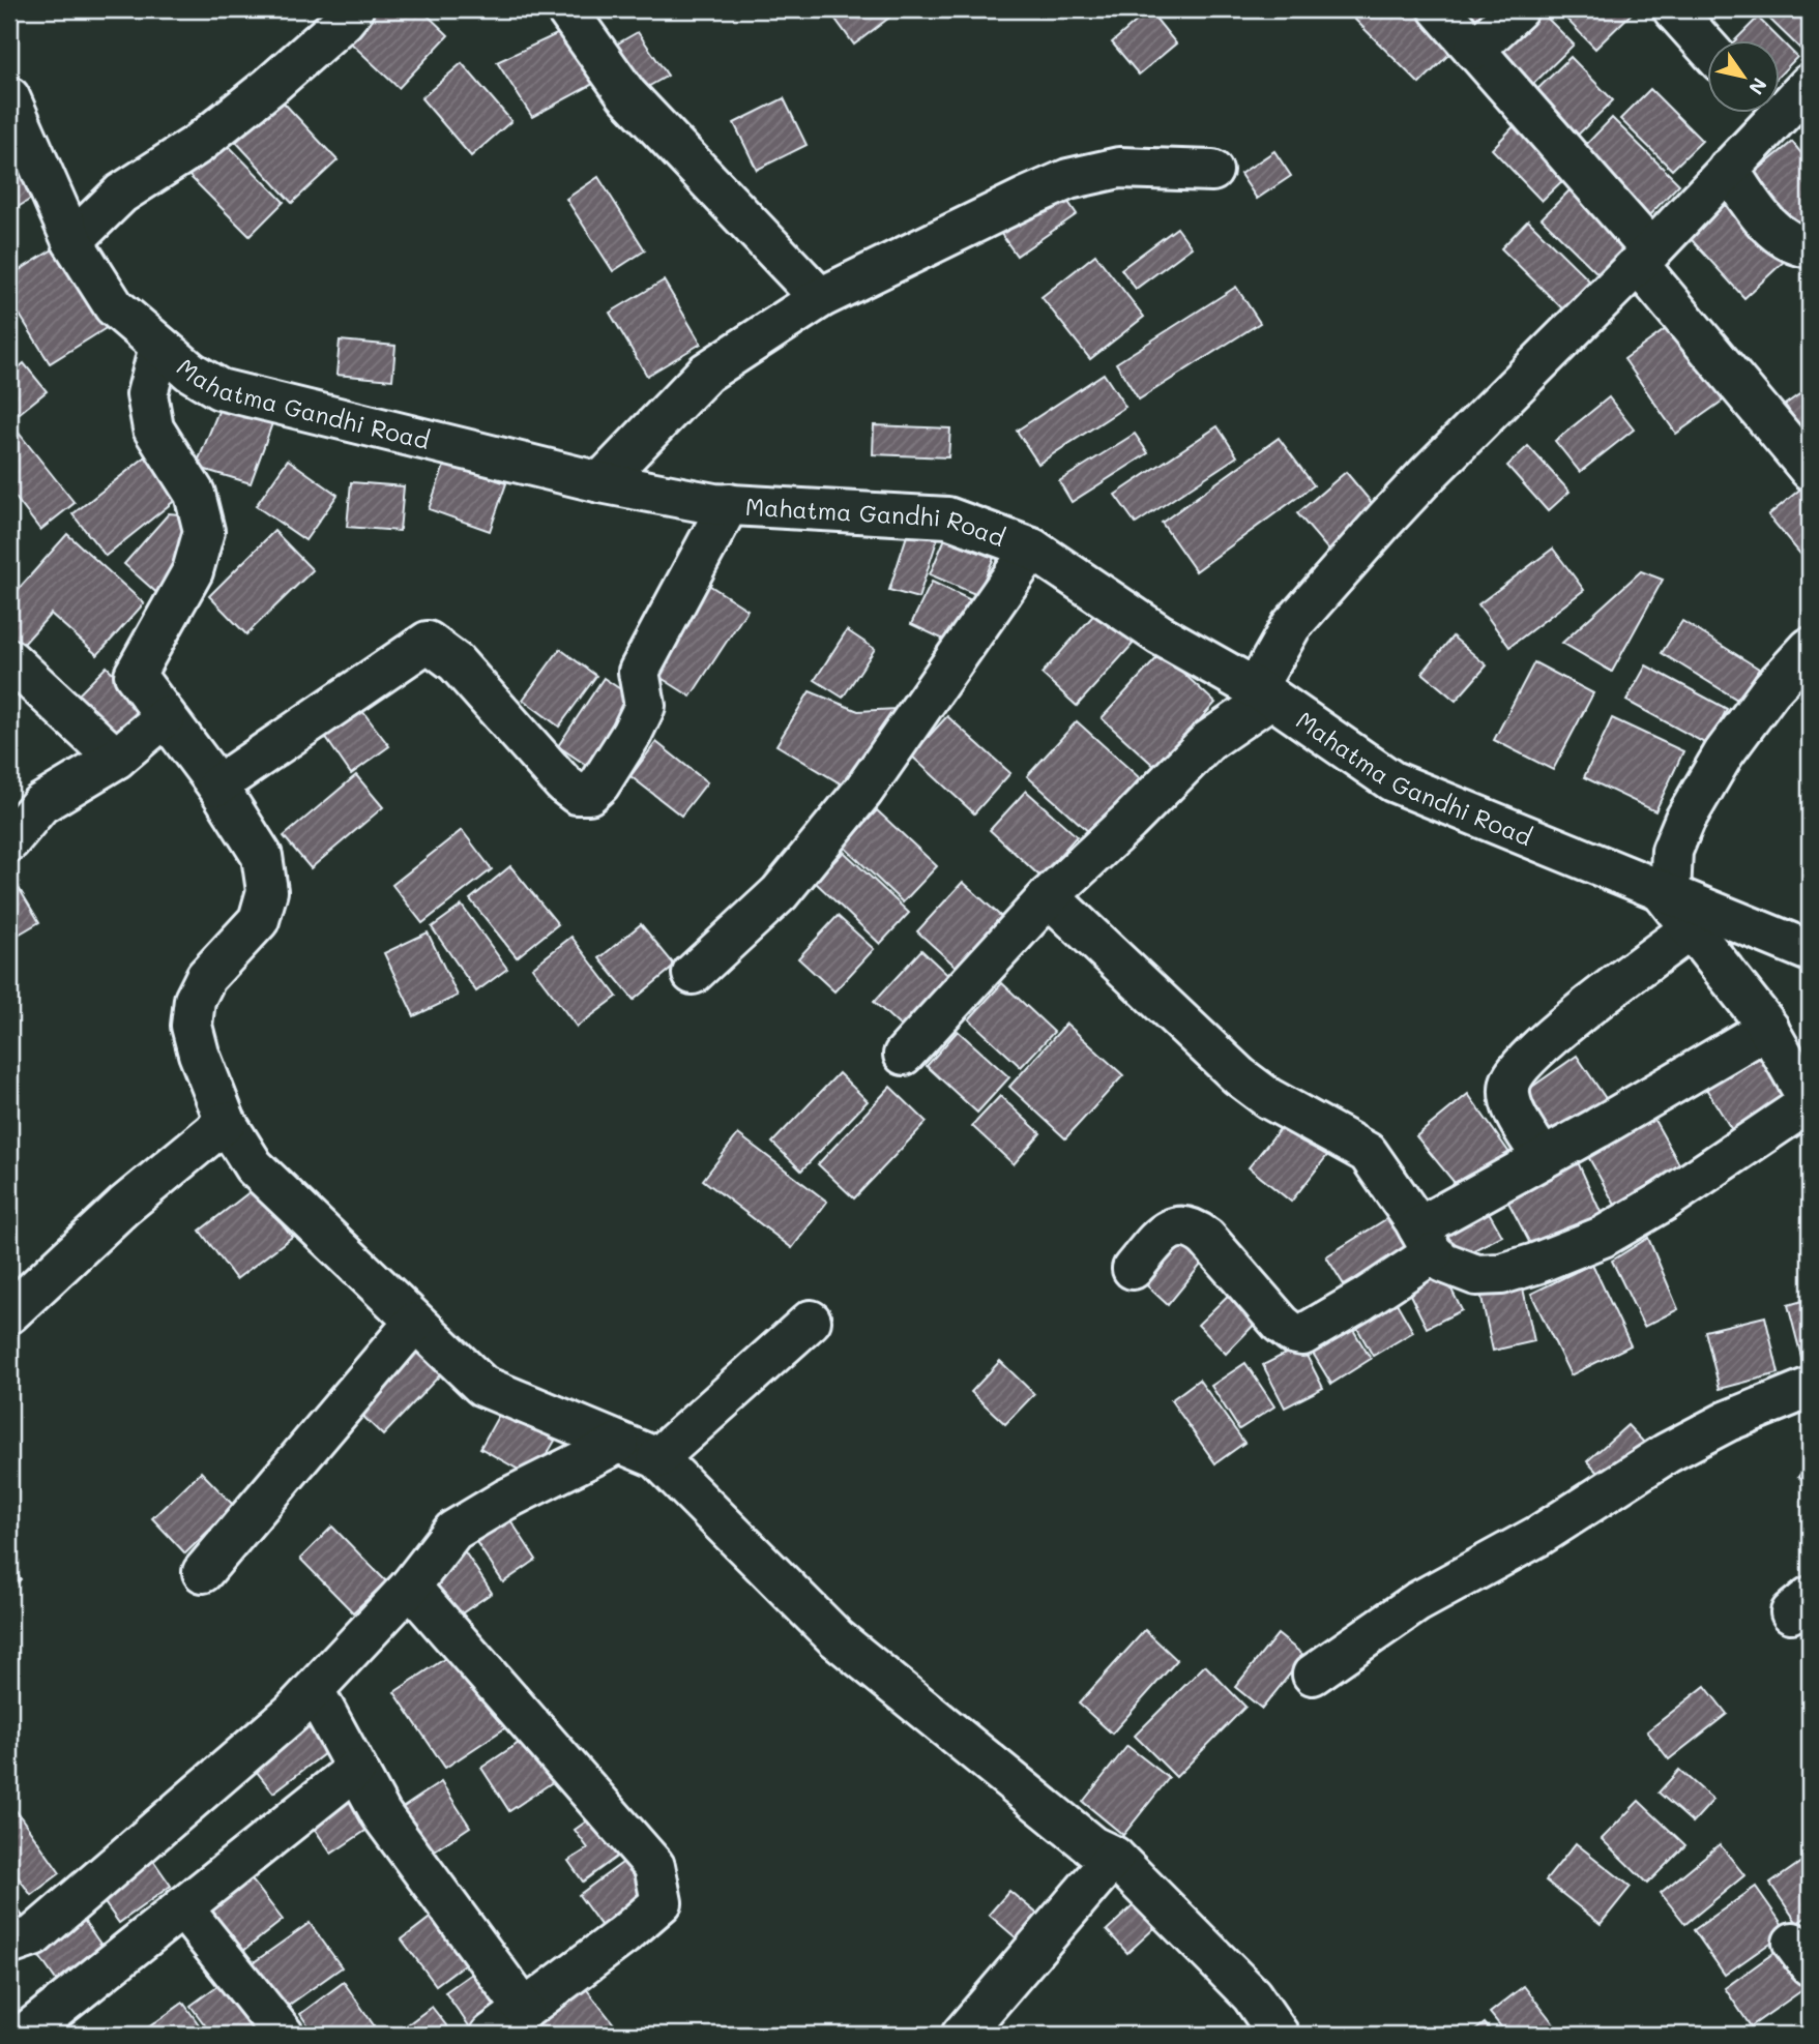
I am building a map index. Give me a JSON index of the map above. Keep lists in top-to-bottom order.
{
  "streets": {
    "street": ["Mahatma Gandhi Road"]
  },
  "north": "bottom right"
}
